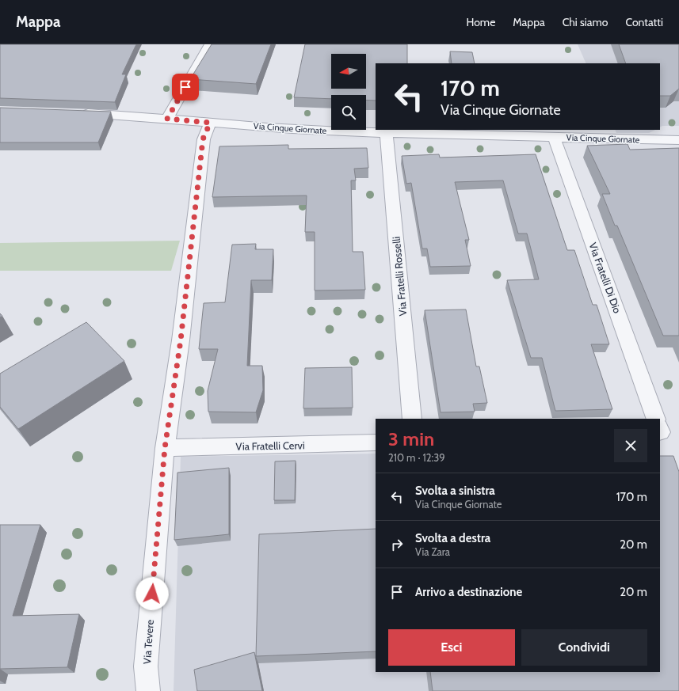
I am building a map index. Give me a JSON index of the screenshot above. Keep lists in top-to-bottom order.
{
  "streets": {
    "street": [
      "Via Cinque Giornate",
      "Via Fratelli Rosselli",
      "Via Fratelli Di Dio",
      "Via Fratelli Cervi",
      "Via Tevere"
    ]
  },
  "crossings": [
    ["Via Cinque Giornate", "Via Fratelli Rosselli"],
    ["Via Cinque Giornate", "Via Fratelli Di Dio"],
    ["Via Cinque Giornate", "Via Tevere"],
    ["Via Fratelli Cervi", "Via Tevere"]
  ],
  "north": "left",
  "page": {
    "header": "Mappa",
    "nav": [
      "Home",
      "Mappa",
      "Chi siamo",
      "Contatti"
    ],
    "turn": ["170 m", "Via Cinque Giornate"],
    "heading": ["3 min", "210 m · 12:39"],
    "list": [
      {
        "name": "Svolta a sinistra",
        "note": "Via Cinque Giornate",
        "value": "170 m"
      },
      {
        "name": "Svolta a destra",
        "note": "Via Zara",
        "value": "20 m"
      },
      {
        "name": "Arrivo a destinazione",
        "value": "20 m"
      }
    ],
    "buttons": ["Esci", "Condividi"]
  }
}
